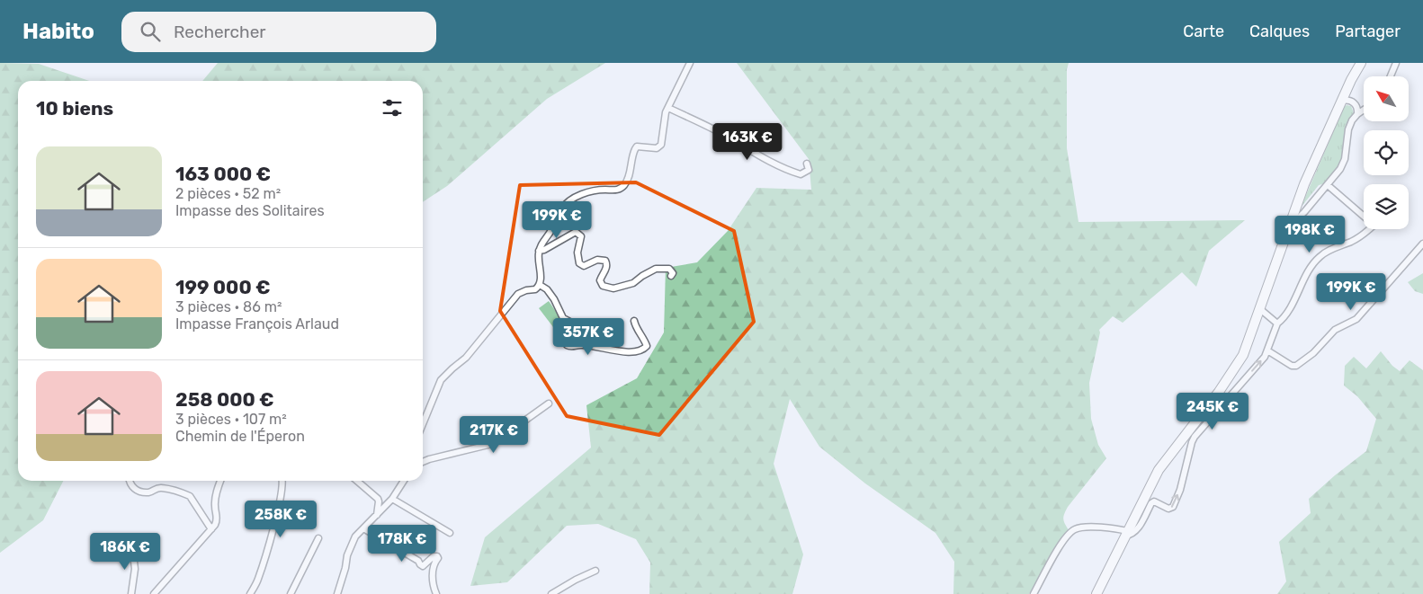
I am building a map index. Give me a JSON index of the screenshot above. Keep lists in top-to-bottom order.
{
  "north": "top left",
  "page": {
    "header": "Habito",
    "search": "Rechercher",
    "nav": ["Carte", "Calques", "Partager"],
    "heading": "10 biens",
    "price": [
      "163K €",
      "199K €",
      "198K €",
      "199K €",
      "357K €",
      "245K €",
      "217K €",
      "258K €",
      "178K €",
      "186K €"
    ],
    "list": [
      {
        "name": "163 000 €",
        "note": "2 pièces · 52 m² · Impasse des Solitaires"
      },
      {
        "name": "199 000 €",
        "note": "3 pièces · 86 m² · Impasse François Arlaud"
      },
      {
        "name": "258 000 €",
        "note": "3 pièces · 107 m² · Chemin de l'Éperon"
      }
    ]
  }
}
